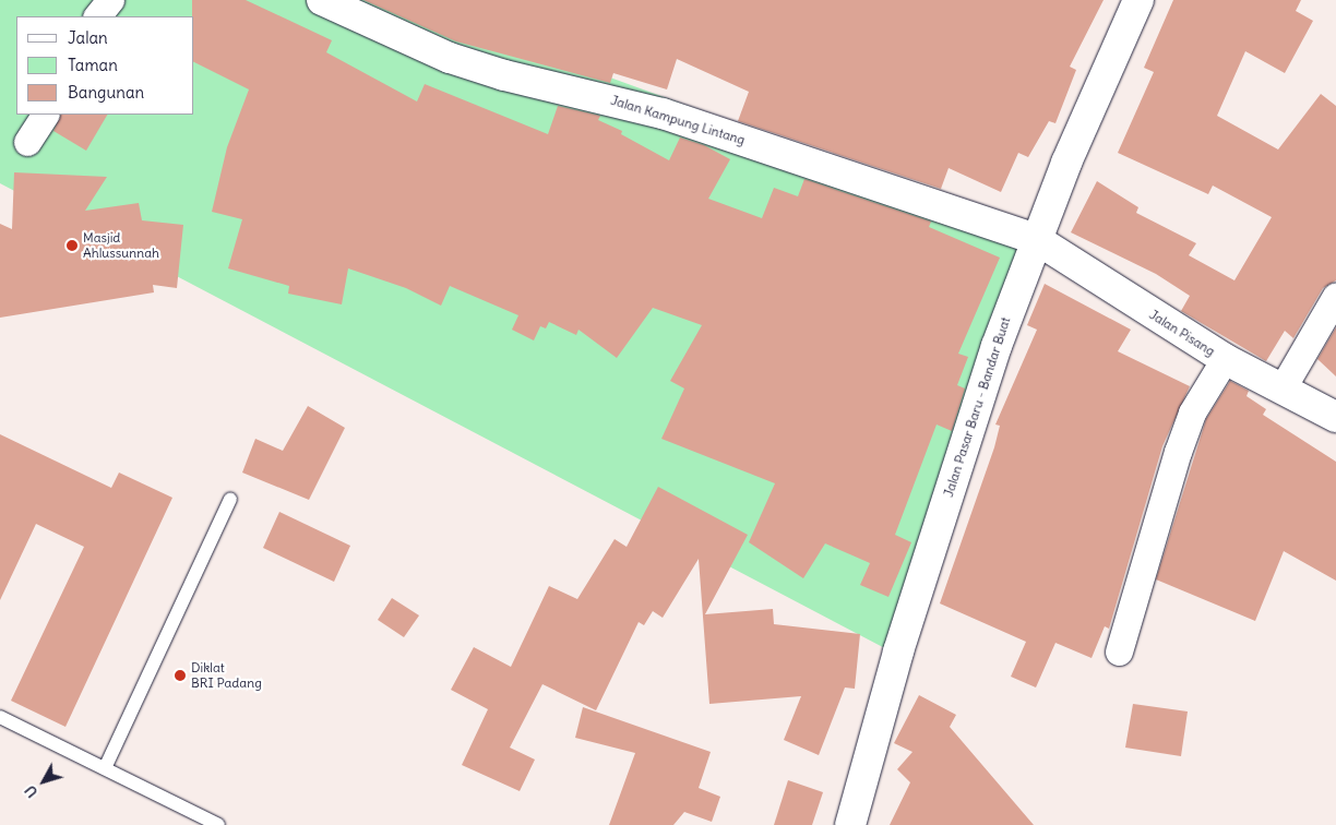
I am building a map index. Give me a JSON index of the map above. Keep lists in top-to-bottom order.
{
  "streets": {
    "street": ["Jalan Kampung Lintang", "Jalan Pisang", "Jalan Pasar Baru - Bandar Buat"]
  },
  "crossings": [
    ["Jalan Kampung Lintang", "Jalan Pisang"],
    ["Jalan Kampung Lintang", "Jalan Pasar Baru - Bandar Buat"],
    ["Jalan Pisang", "Jalan Pasar Baru - Bandar Buat"]
  ],
  "places": ["Masjid Ahlussunnah", "Diklat BRI Padang"],
  "legend": ["Jalan", "Taman", "Bangunan"],
  "north": "bottom left"
}
